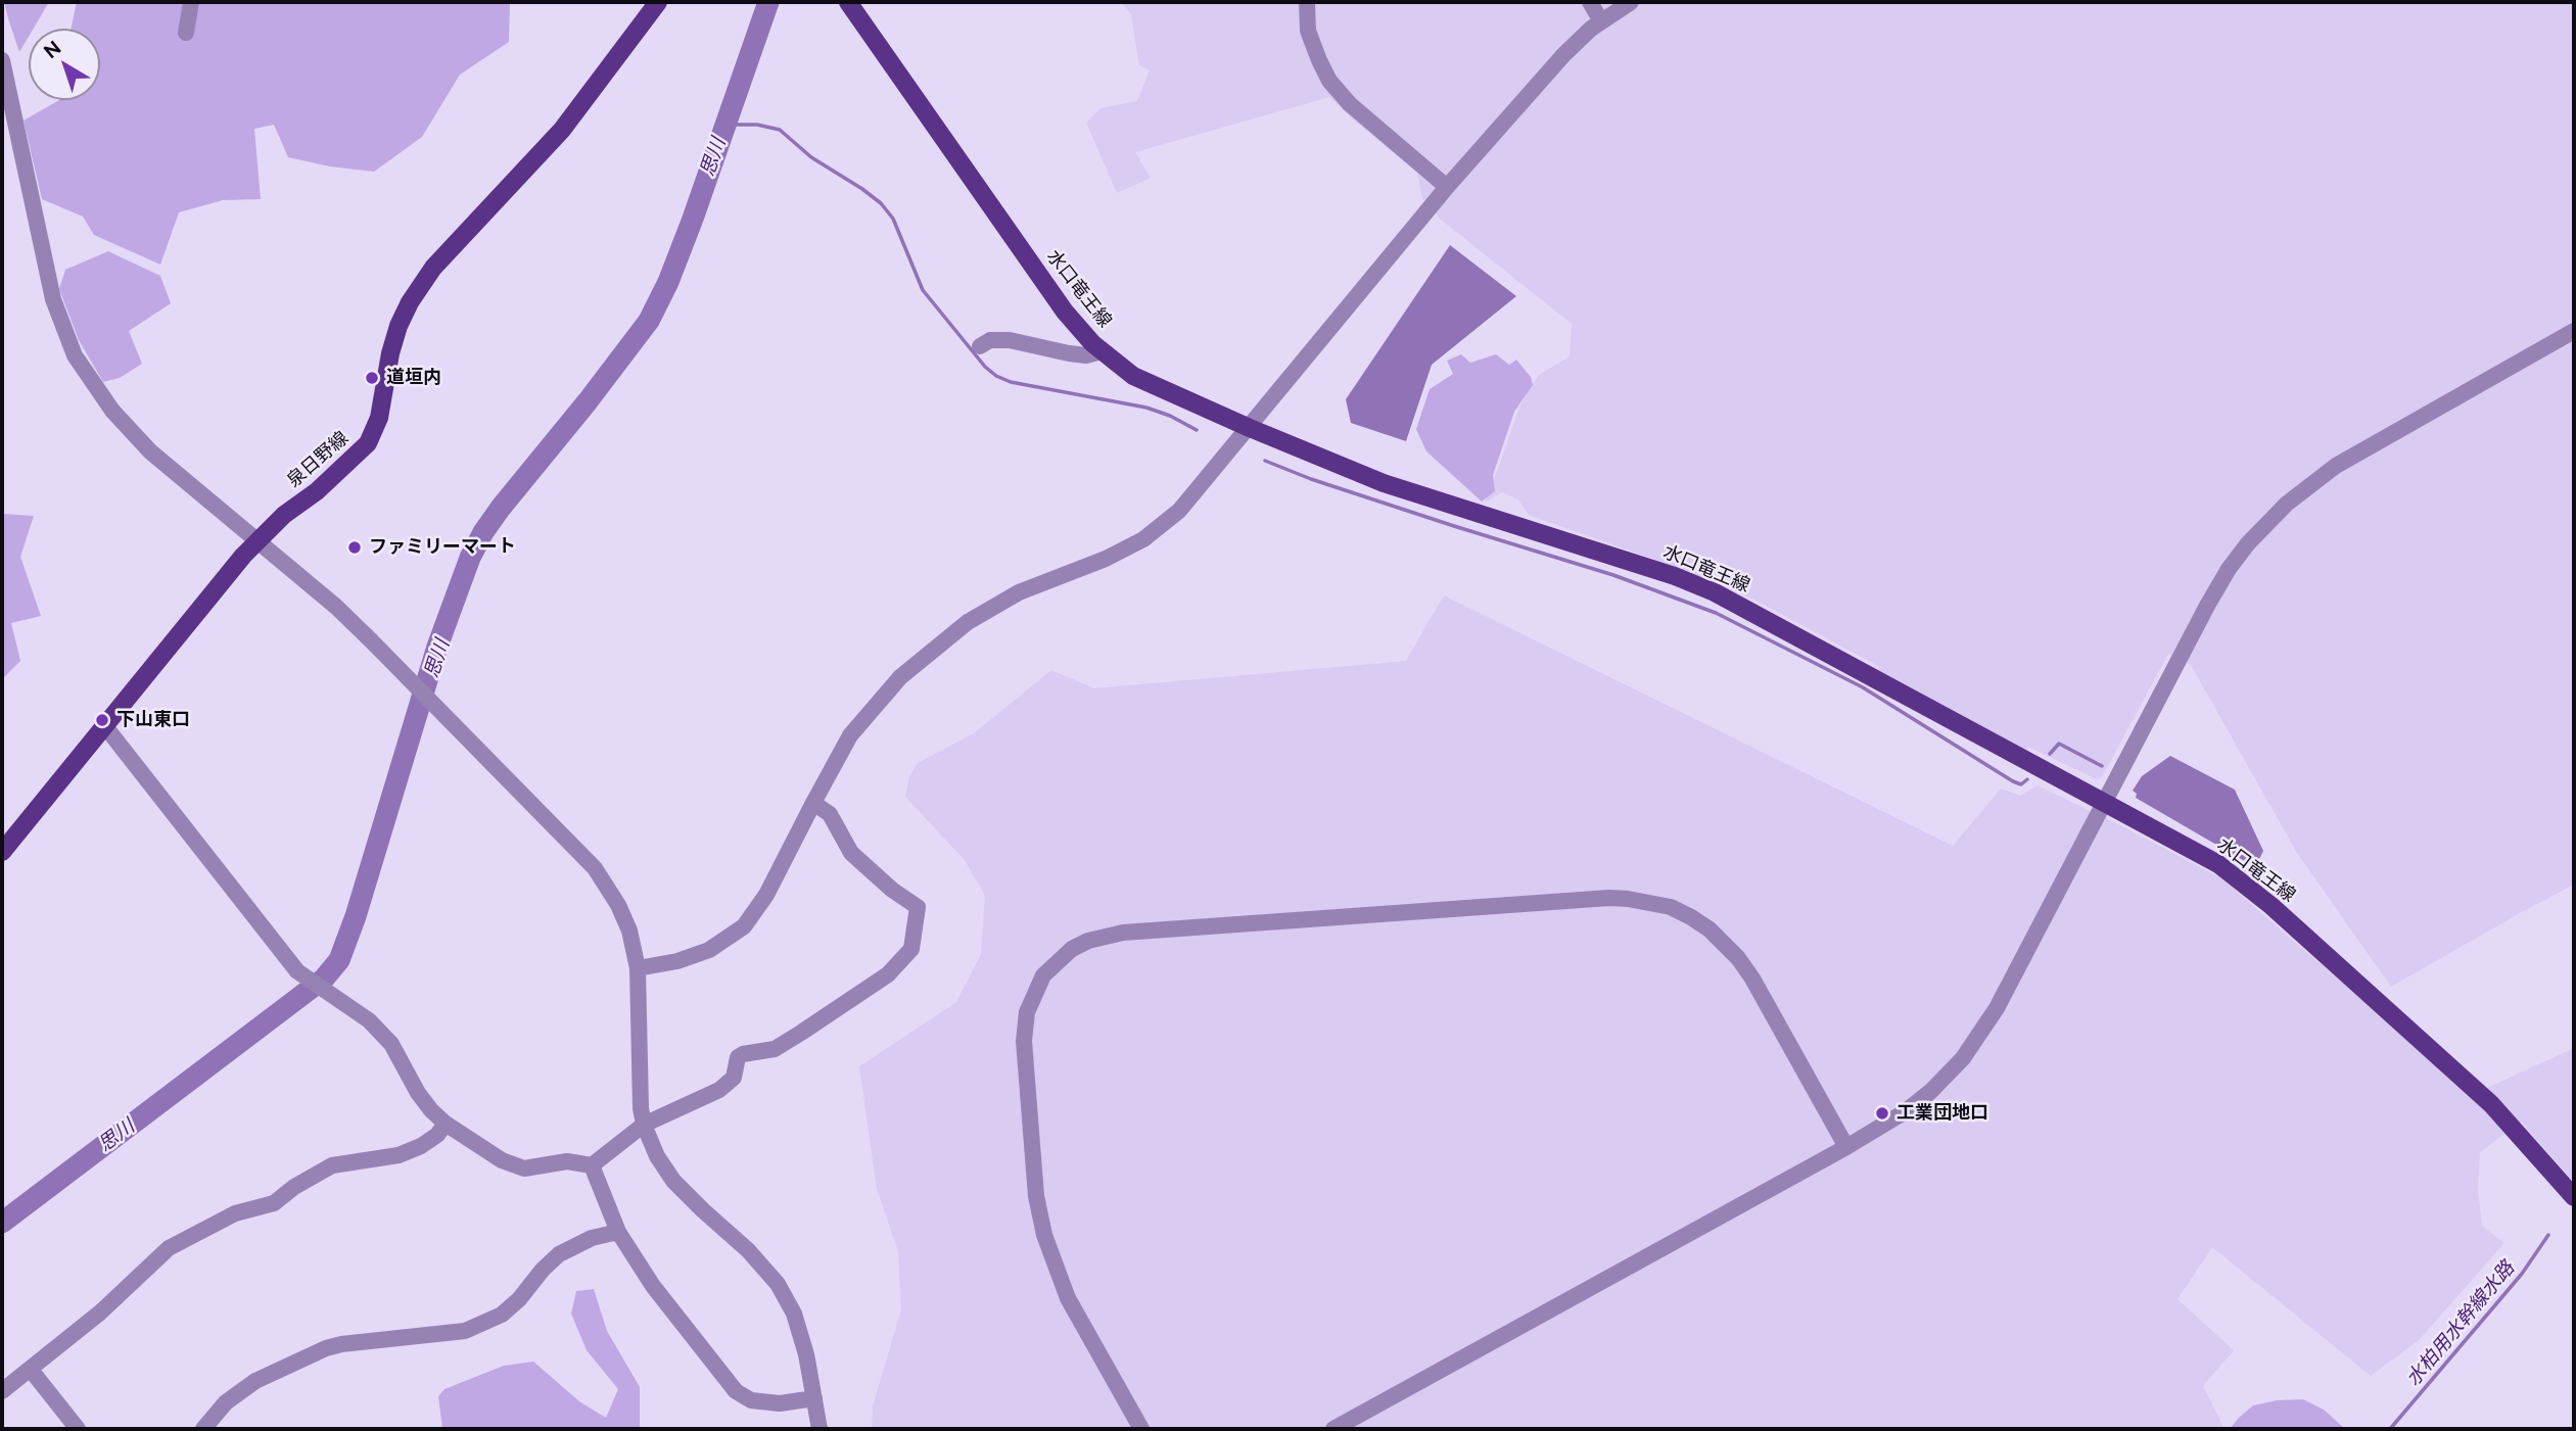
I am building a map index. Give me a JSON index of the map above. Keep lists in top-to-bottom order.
{
  "streets": {
    "main road": ["水口竜王線", "泉日野線"]
  },
  "water": ["思川", "水柏用水幹線水路"],
  "places": [
    "道垣内",
    "ファミリーマート",
    "下山東口",
    "工業団地口"
  ],
  "north": "top left"
}
